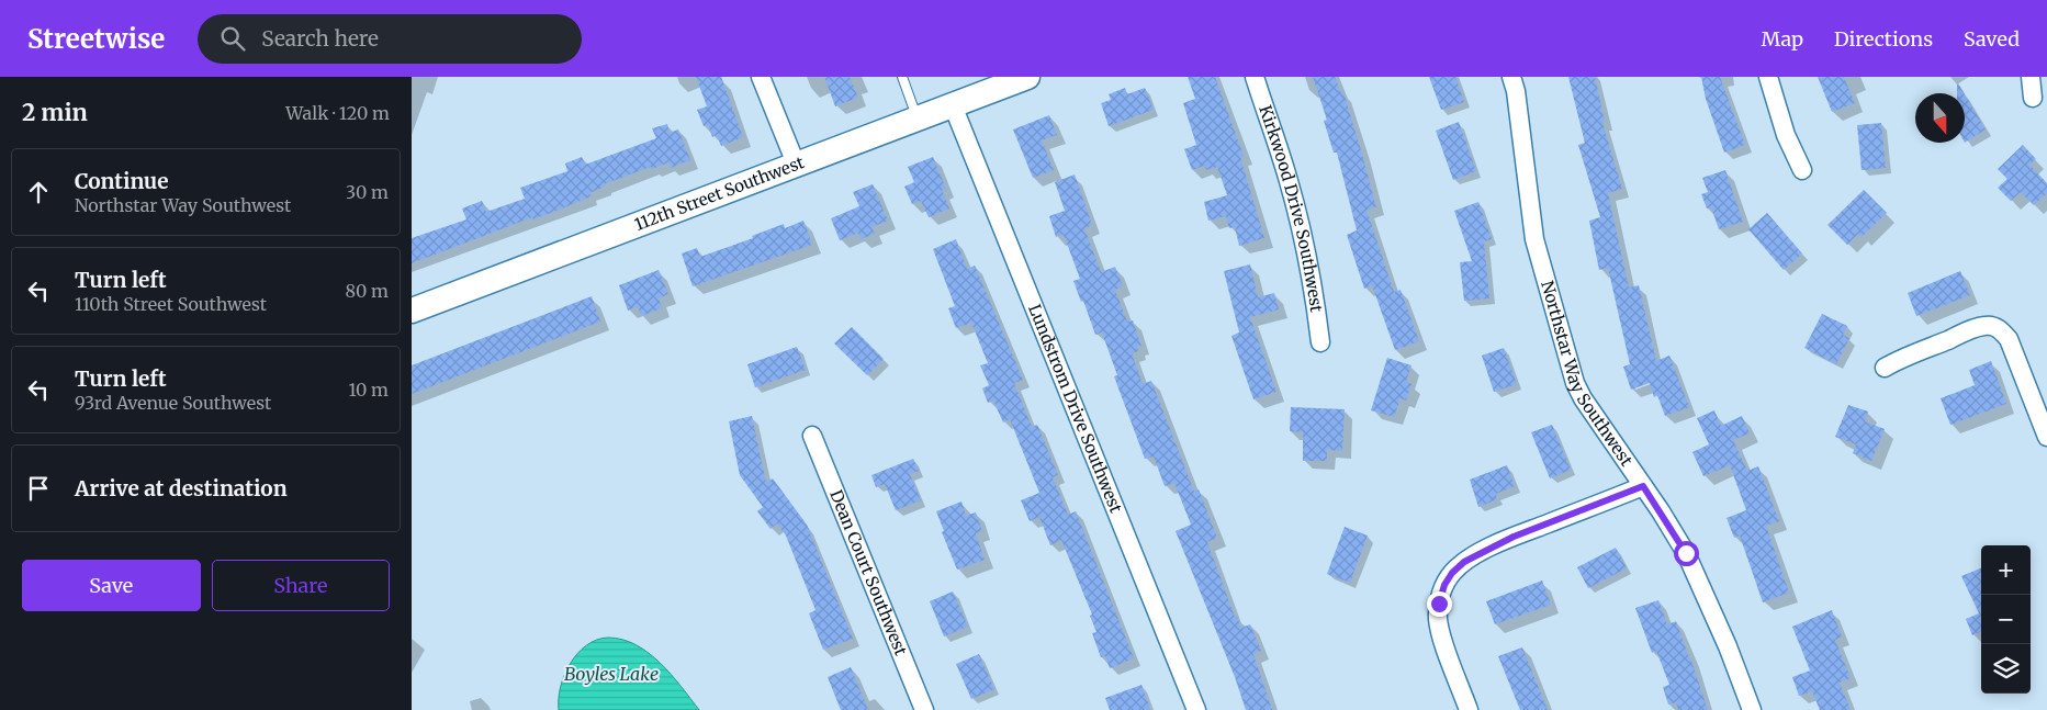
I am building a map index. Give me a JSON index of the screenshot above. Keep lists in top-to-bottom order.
{
  "streets": {
    "street": [
      "112th Street Southwest",
      "Kirkwood Drive Southwest",
      "Northstar Way Southwest",
      "Lundstrom Drive Southwest",
      "Dean Court Southwest"
    ]
  },
  "crossings": [
    ["112th Street Southwest", "Lundstrom Drive Southwest"]
  ],
  "water": ["Boyles Lake"],
  "north": "bottom",
  "page": {
    "header": "Streetwise",
    "search": "Search here",
    "nav": ["Map", "Directions", "Saved"],
    "heading": ["2 min", "Walk · 120 m"],
    "list": [
      ["Continue", "Northstar Way Southwest", "30 m"],
      ["Turn left", "110th Street Southwest", "80 m"],
      ["Turn left", "93rd Avenue Southwest", "10 m"],
      "Arrive at destination"
    ],
    "buttons": ["Save", "Share"],
    "map_buttons": ["+", "−"]
  }
}
